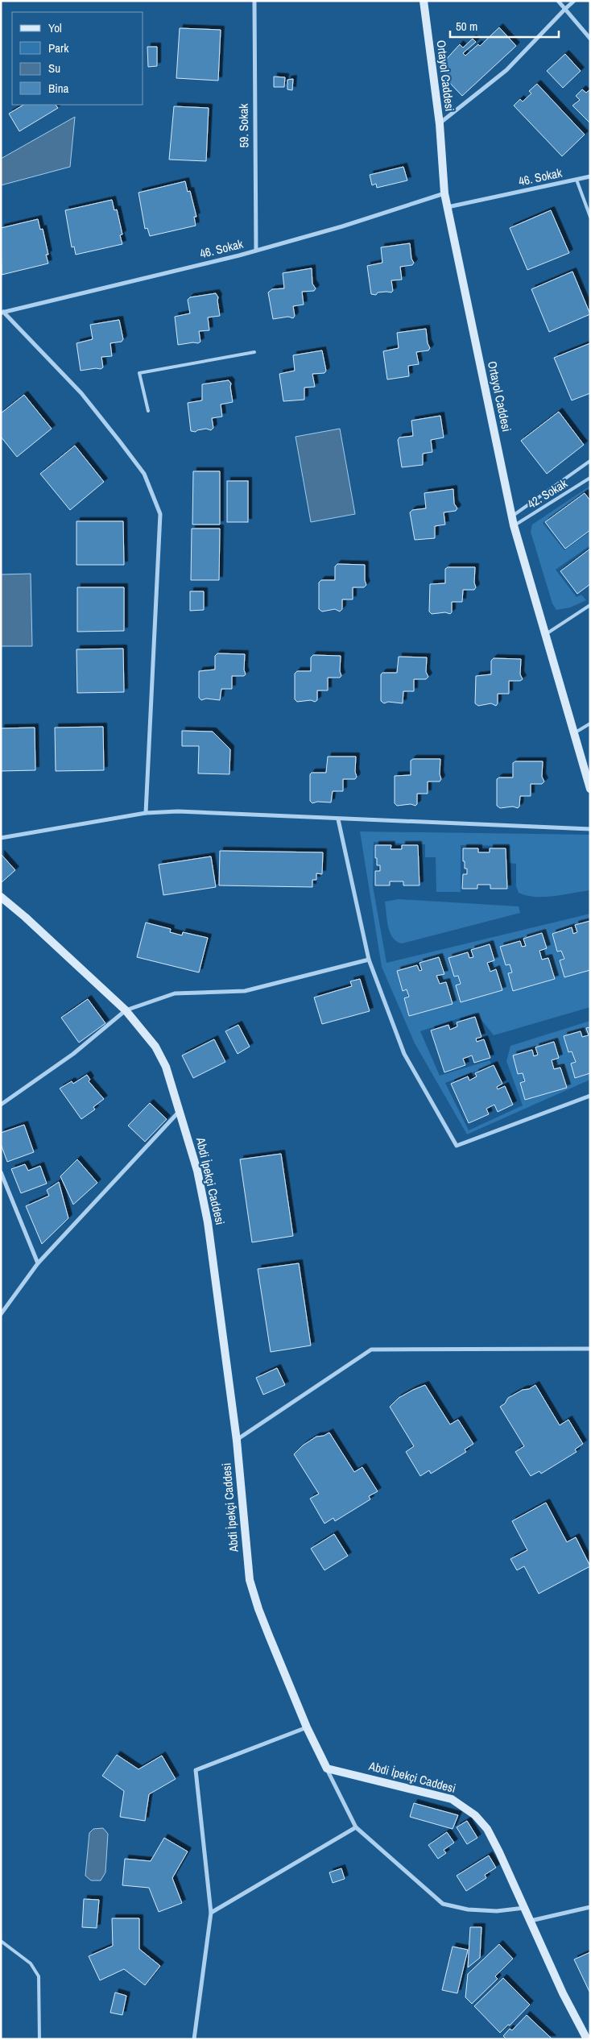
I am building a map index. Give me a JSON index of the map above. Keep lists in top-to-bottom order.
{
  "streets": {
    "street": [
      "Ortayol Caddesi",
      "59. Sokak",
      "46. Sokak",
      "Abdi İpekçi Caddesi"
    ],
    "lane": ["42. Sokak"]
  },
  "crossings": [
    ["Ortayol Caddesi", "46. Sokak"],
    ["Ortayol Caddesi", "42. Sokak"],
    ["59. Sokak", "46. Sokak"]
  ],
  "legend": [
    "Yol",
    "Park",
    "Su",
    "Bina"
  ],
  "scale_bar": "50 m"
}
